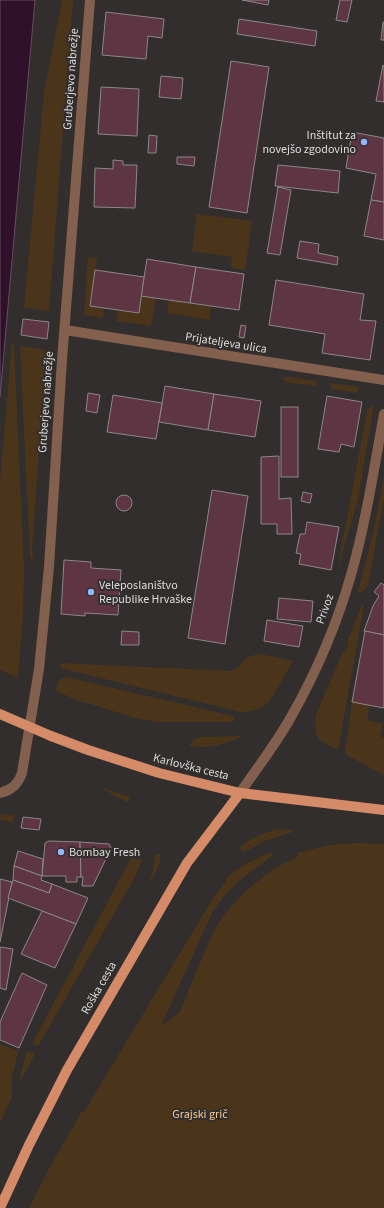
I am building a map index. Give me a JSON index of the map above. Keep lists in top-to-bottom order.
{
  "streets": {
    "main road": ["Karlovška cesta", "Roška cesta"],
    "street": ["Gruberjevo nabrežje", "Prijateljeva ulica", "Privoz"]
  },
  "crossings": [
    ["Gruberjevo nabrežje", "Prijateljeva ulica"],
    ["Privoz", "Karlovška cesta"],
    ["Privoz", "Roška cesta"],
    ["Karlovška cesta", "Roška cesta"]
  ],
  "parks": ["Grajski grič"],
  "places": ["Inštitut za novejšo zgodovino", "Veleposlaništvo Republike Hrvaške", "Bombay Fresh"]
}
